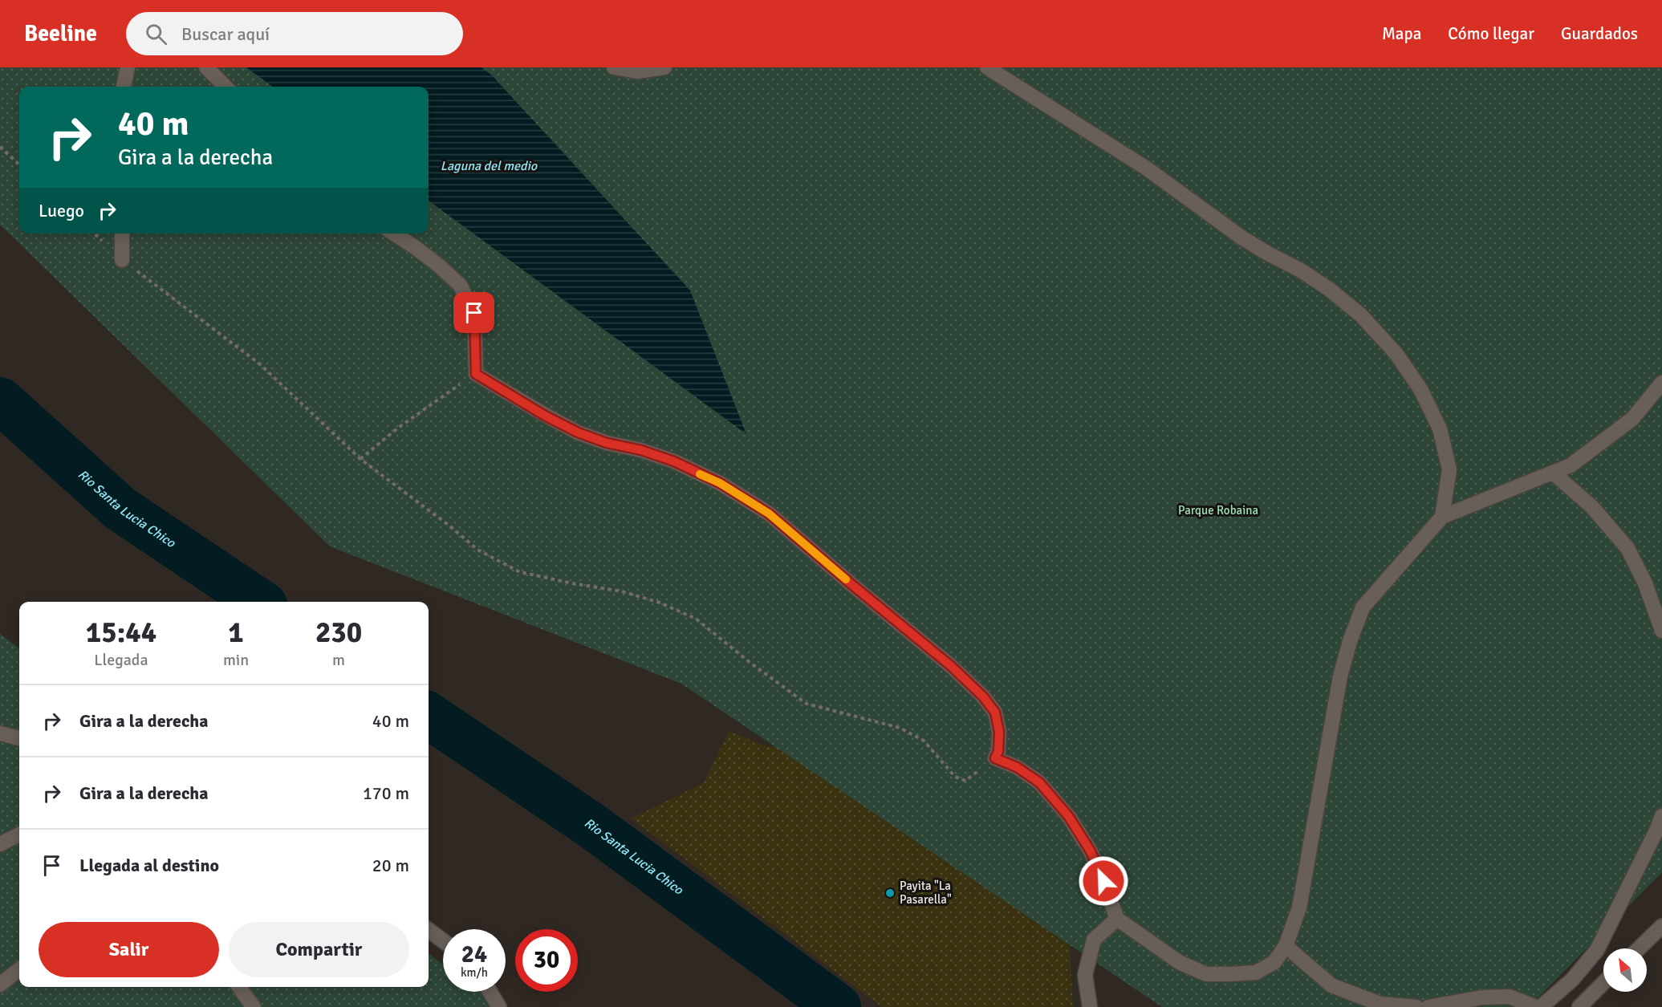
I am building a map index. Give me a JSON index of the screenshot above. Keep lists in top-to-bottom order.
{
  "water": ["Laguna del medio", "Rio Santa Lucia Chico"],
  "parks": ["Parque Robaina"],
  "places": ["Payita \"La Pasarella\""],
  "north": "top left",
  "page": {
    "header": "Beeline",
    "search": "Buscar aquí",
    "nav": ["Mapa", "Cómo llegar", "Guardados"],
    "turn": ["40 m", "Gira a la derecha"],
    "then": "Luego",
    "eta": [
      "15:44",
      "Llegada",
      "1",
      "min",
      "230",
      "m"
    ],
    "list": [
      {
        "name": "Gira a la derecha",
        "value": "40 m"
      },
      {
        "name": "Gira a la derecha",
        "value": "170 m"
      },
      {
        "name": "Llegada al destino",
        "value": "20 m"
      }
    ],
    "buttons": ["Salir", "Compartir"],
    "speed": "24 km/h",
    "limit": "30"
  }
}
